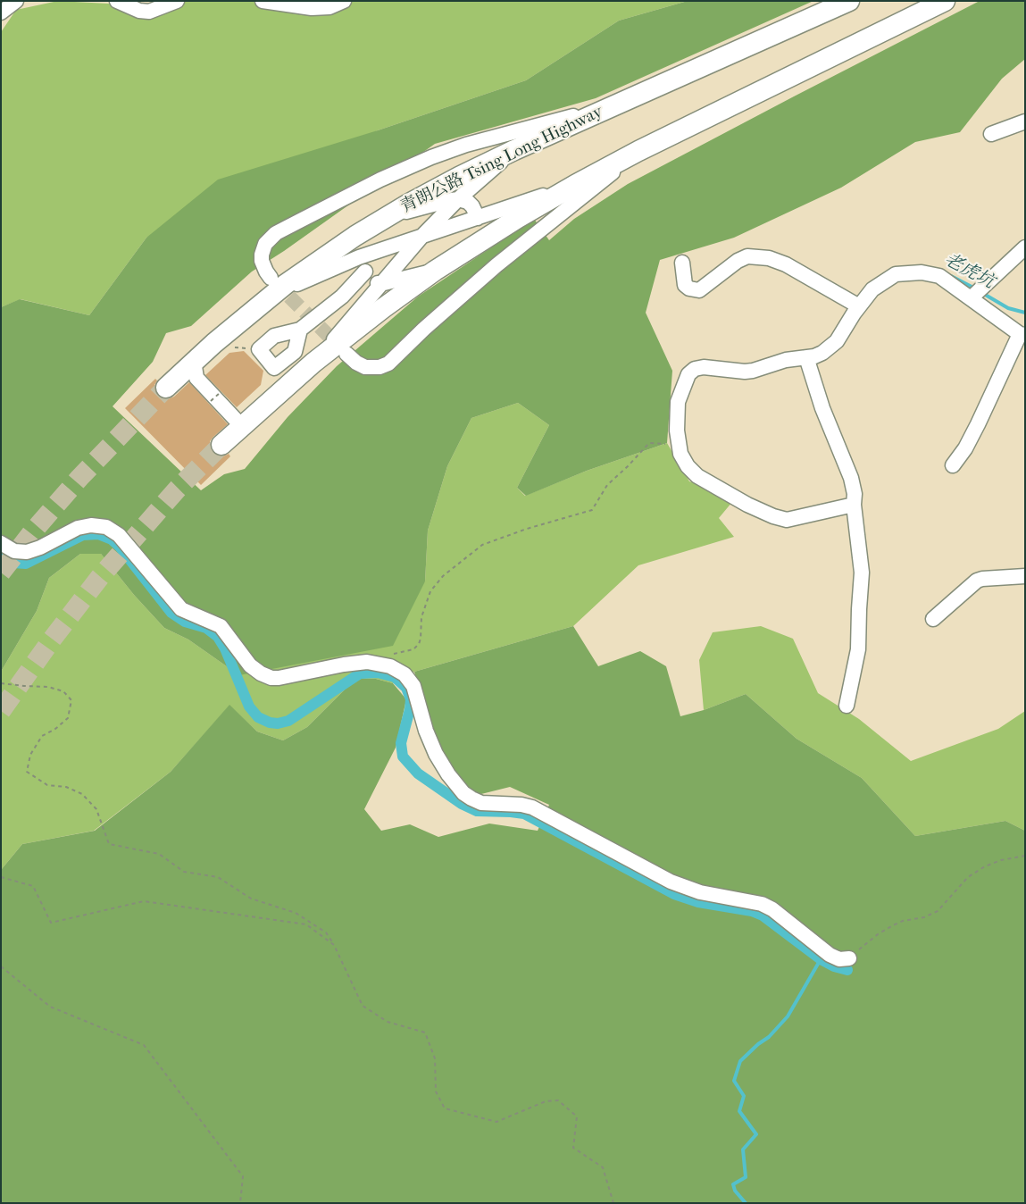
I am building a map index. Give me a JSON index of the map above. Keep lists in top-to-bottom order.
{
  "streets": {
    "highway": ["青朗公路 Tsing Long Highway"]
  },
  "water": ["老虎坑"]
}
